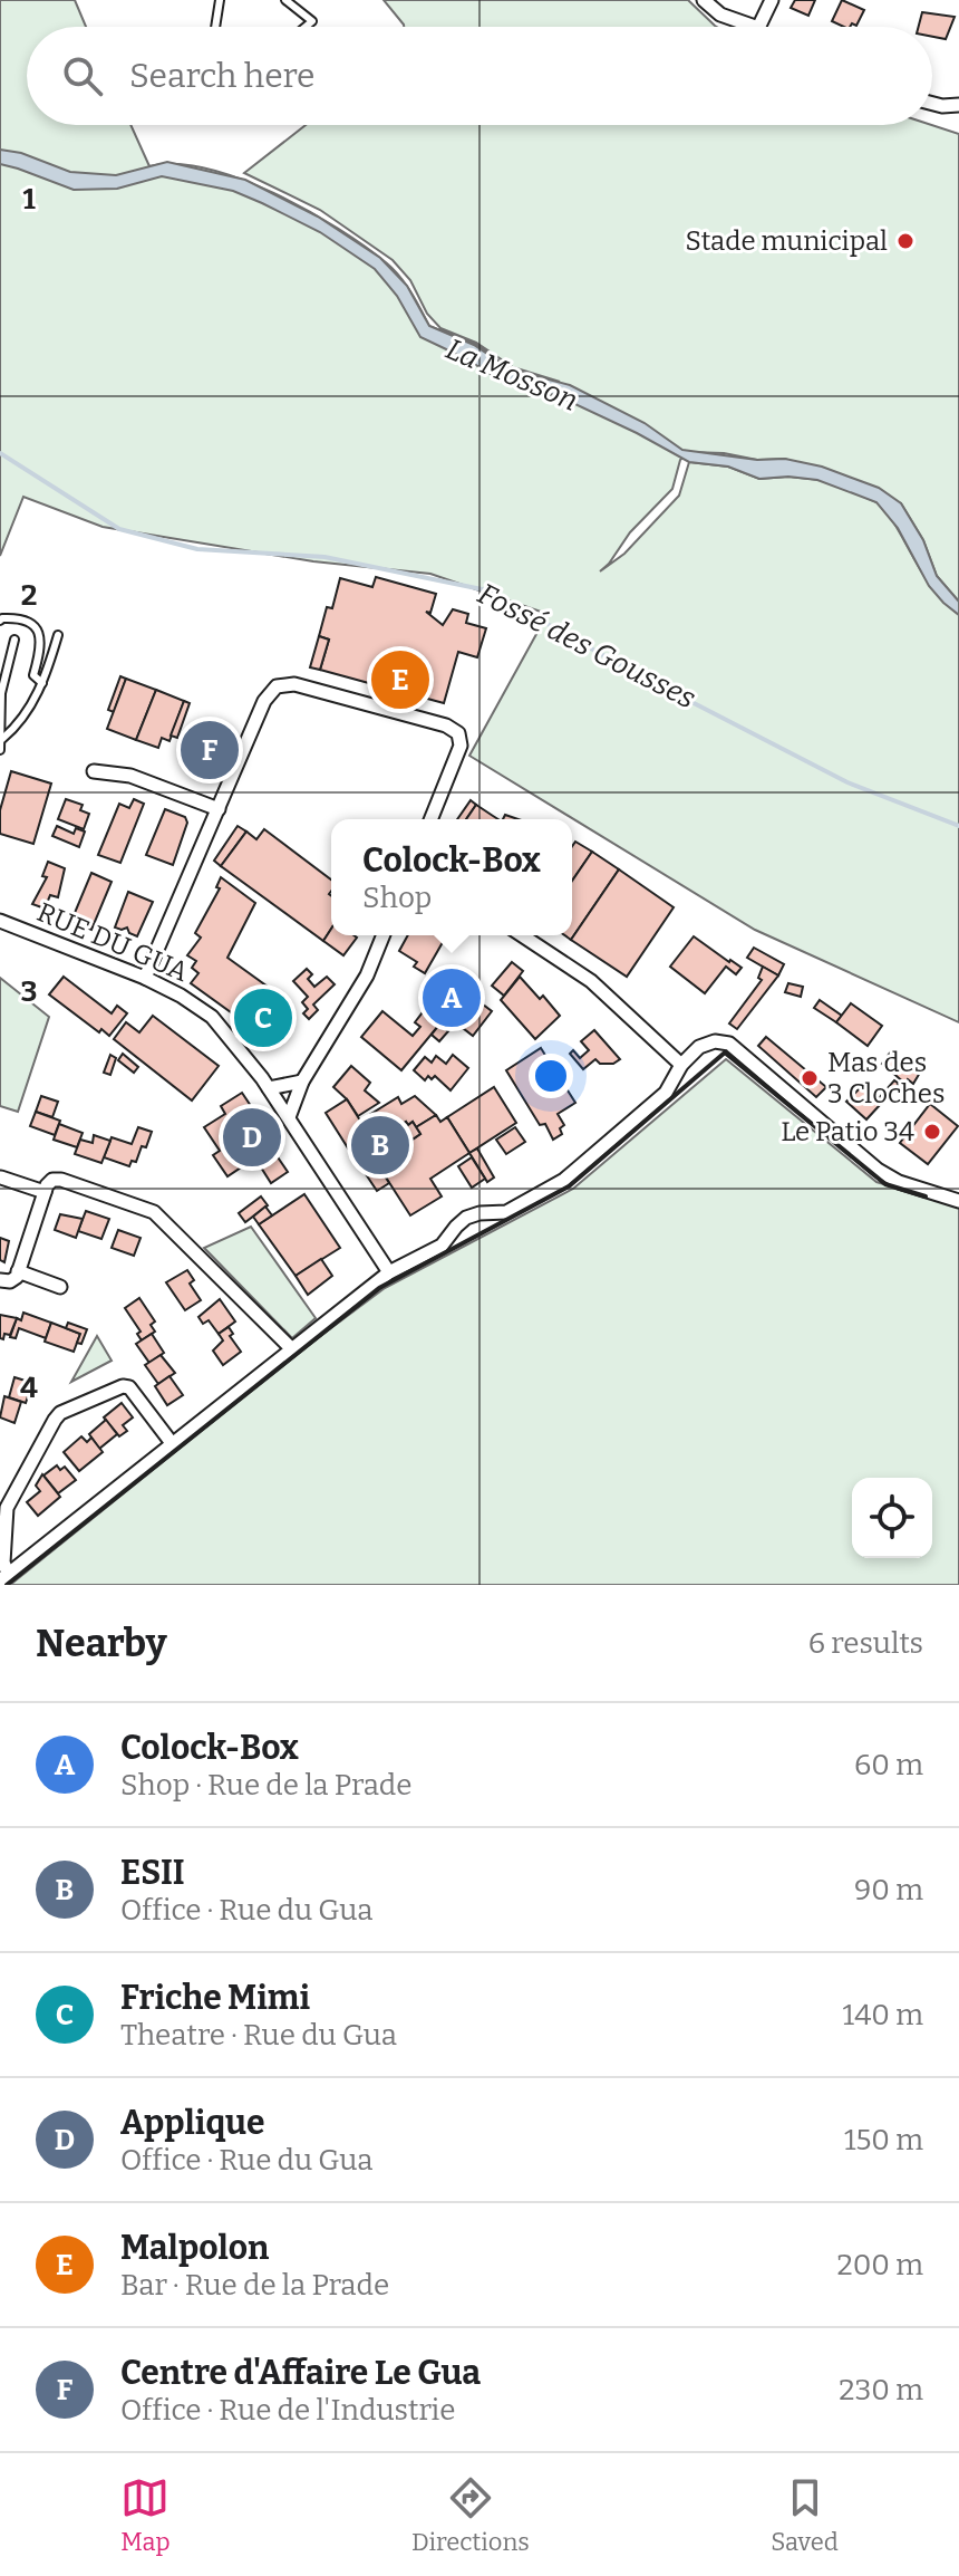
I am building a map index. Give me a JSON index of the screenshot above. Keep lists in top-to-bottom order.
{
  "streets": {
    "street": ["RUE DU GUA"]
  },
  "water": ["La Mosson", "Fossé des Gousses"],
  "places": ["Stade municipal", "Mas des 3 Cloches", "Le Patio 34"],
  "page": {
    "search": "Search here",
    "pins": [
      "E",
      "F",
      "A",
      "C",
      "D",
      "B"
    ],
    "popup": ["Colock-Box", "Shop"],
    "heading": ["Nearby", "6 results"],
    "list": [
      {
        "mark": "A",
        "name": "Colock-Box",
        "note": "Shop · Rue de la Prade",
        "value": "60 m"
      },
      {
        "mark": "B",
        "name": "ESII",
        "note": "Office · Rue du Gua",
        "value": "90 m"
      },
      {
        "mark": "C",
        "name": "Friche Mimi",
        "note": "Theatre · Rue du Gua",
        "value": "140 m"
      },
      {
        "mark": "D",
        "name": "Applique",
        "note": "Office · Rue du Gua",
        "value": "150 m"
      },
      {
        "mark": "E",
        "name": "Malpolon",
        "note": "Bar · Rue de la Prade",
        "value": "200 m"
      },
      {
        "mark": "F",
        "name": "Centre d'Affaire Le Gua",
        "note": "Office · Rue de l'Industrie",
        "value": "230 m"
      }
    ],
    "nav": ["Map", "Directions", "Saved"]
  },
  "grid": {
    "rows": [
      "1",
      "2",
      "3",
      "4"
    ]
  }
}
